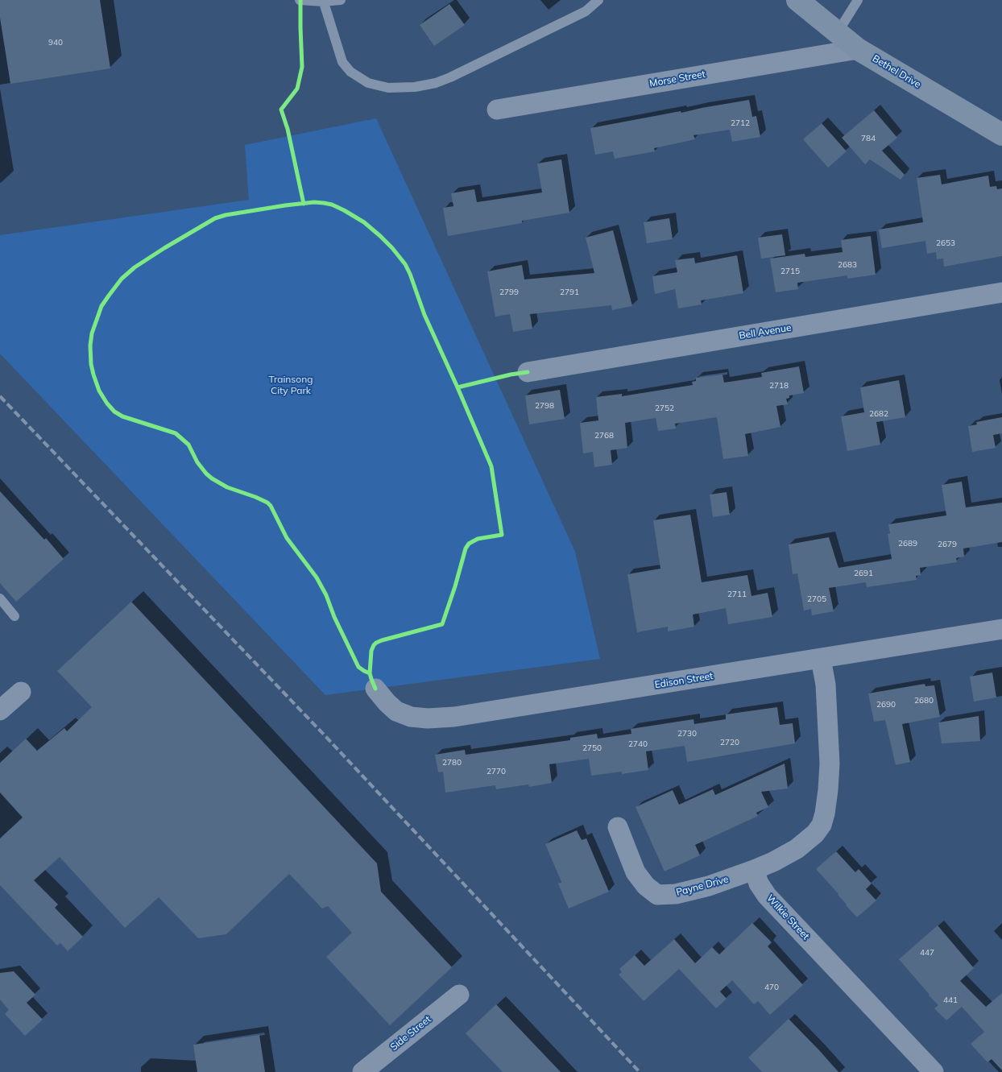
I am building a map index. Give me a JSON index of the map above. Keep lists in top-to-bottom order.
{
  "streets": {
    "street": [
      "Bethel Drive",
      "Morse Street",
      "Bell Avenue",
      "Edison Street",
      "Payne Drive",
      "Wilkie Street",
      "Side Street"
    ]
  },
  "crossings": [
    ["Bethel Drive", "Morse Street"],
    ["Payne Drive", "Wilkie Street"]
  ],
  "parks": ["Trainsong City Park"],
  "house_numbers": [
    "940",
    "2712",
    "784",
    "2653",
    "2683",
    "2715",
    "2799",
    "2791",
    "2718",
    "2798",
    "2752",
    "2682",
    "2768",
    "2689",
    "2679",
    "2691",
    "2711",
    "2705",
    "2680",
    "2690",
    "2730",
    "2720",
    "2740",
    "2750",
    "2780",
    "2770",
    "447",
    "470",
    "441"
  ]
}
